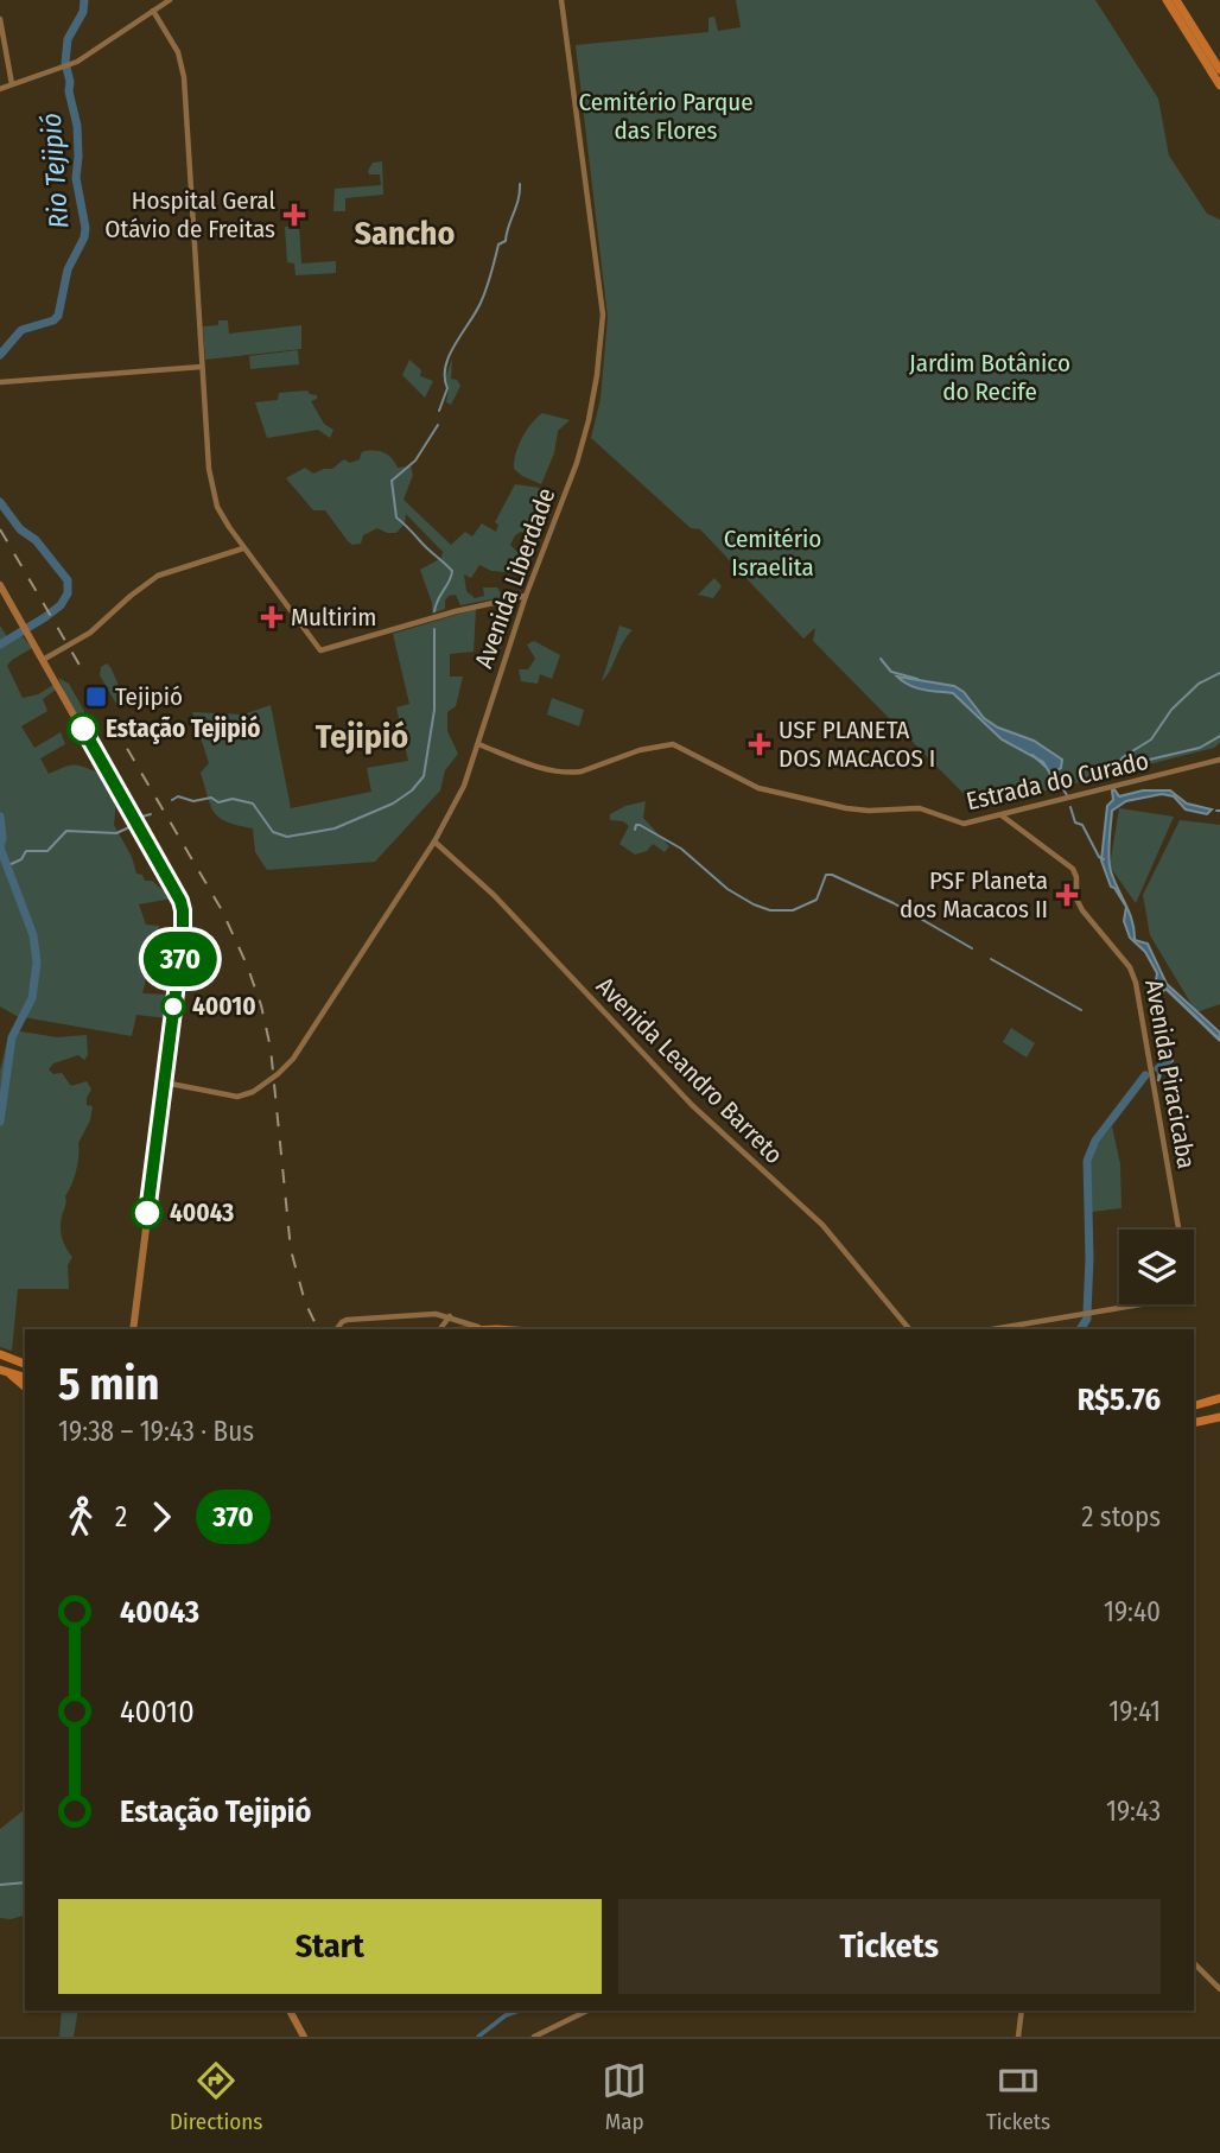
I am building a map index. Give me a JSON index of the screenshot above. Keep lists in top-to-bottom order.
{
  "streets": {
    "main road": [
      "Avenida Liberdade",
      "Estrada do Curado",
      "Avenida Leandro Barreto",
      "Avenida Piracicaba"
    ]
  },
  "crossings": [
    ["Avenida Liberdade", "Estrada do Curado"],
    ["Avenida Liberdade", "Avenida Leandro Barreto"],
    ["Estrada do Curado", "Avenida Piracicaba"]
  ],
  "districts": ["Sancho", "Tejipió"],
  "water": ["Rio Tejipió"],
  "parks": ["Cemitério Parque das Flores", "Jardim Botânico do Recife", "Cemitério Israelita"],
  "places": {
    "health": [
      "Hospital Geral Otávio de Freitas",
      "Multirim",
      "USF PLANETA DOS MACACOS I",
      "PSF Planeta dos Macacos II"
    ],
    "transit": ["Tejipió"],
    "other": ["Estação Tejipió", "40010", "40043"]
  },
  "lines": ["bus line 370"],
  "page": {
    "on_map": "370",
    "heading": ["5 min", "19:38 – 19:43 · Bus", "R$5.76"],
    "legs": ["2", "370", "2 stops"],
    "list": [
      {
        "name": "40043",
        "value": "19:40"
      },
      {
        "name": "40010",
        "value": "19:41"
      },
      {
        "name": "Estação Tejipió",
        "value": "19:43"
      }
    ],
    "buttons": ["Start", "Tickets"],
    "tabs": ["Directions", "Map", "Tickets"]
  }
}
